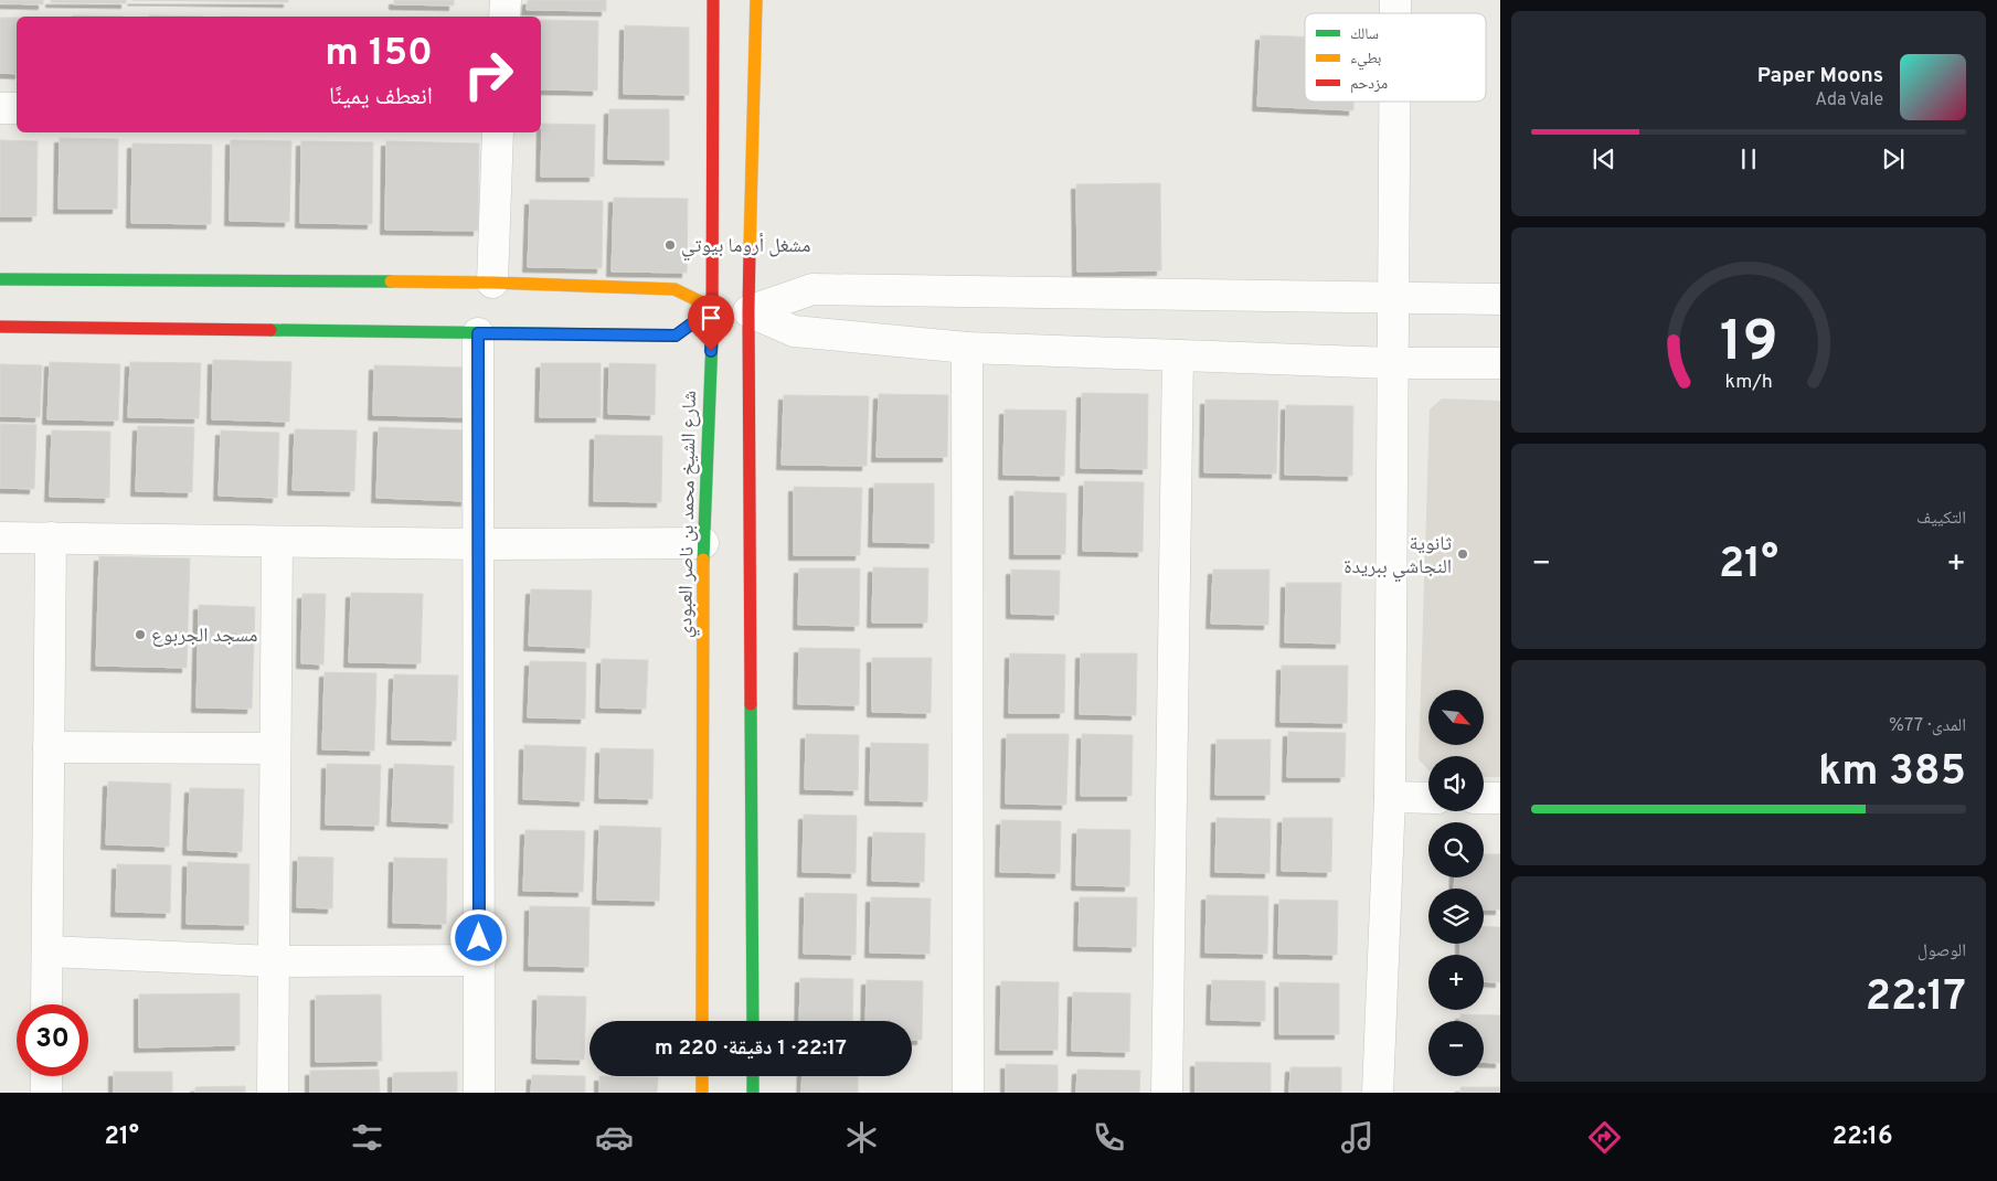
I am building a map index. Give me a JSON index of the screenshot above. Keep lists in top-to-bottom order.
{
  "streets": {
    "street": ["شارع الشيخ محمد بن ناصر العبودي"]
  },
  "places": ["مشغل أروما بيوتي", "ثانوية النجاشي ببريدة", "مسجد الجربوع"],
  "legend": ["سالك", "بطيء", "مزدحم"],
  "north": "bottom right",
  "page": {
    "turn": ["150 m", "انعطف يمينًا"],
    "song": ["Paper Moons", "Ada Vale"],
    "tile": [
      "التكييف",
      ["المدى · 77%", "385 km"],
      ["الوصول", "22:17"]
    ],
    "heat": ["−", "21°", "+"],
    "map_buttons": ["+", "−"],
    "limit": "30",
    "trip": "22:17 · 1 دقيقة · 220 m",
    "tabs": ["22:16", "21°"],
    "gauge": ["19", "km/h"]
  }
}
